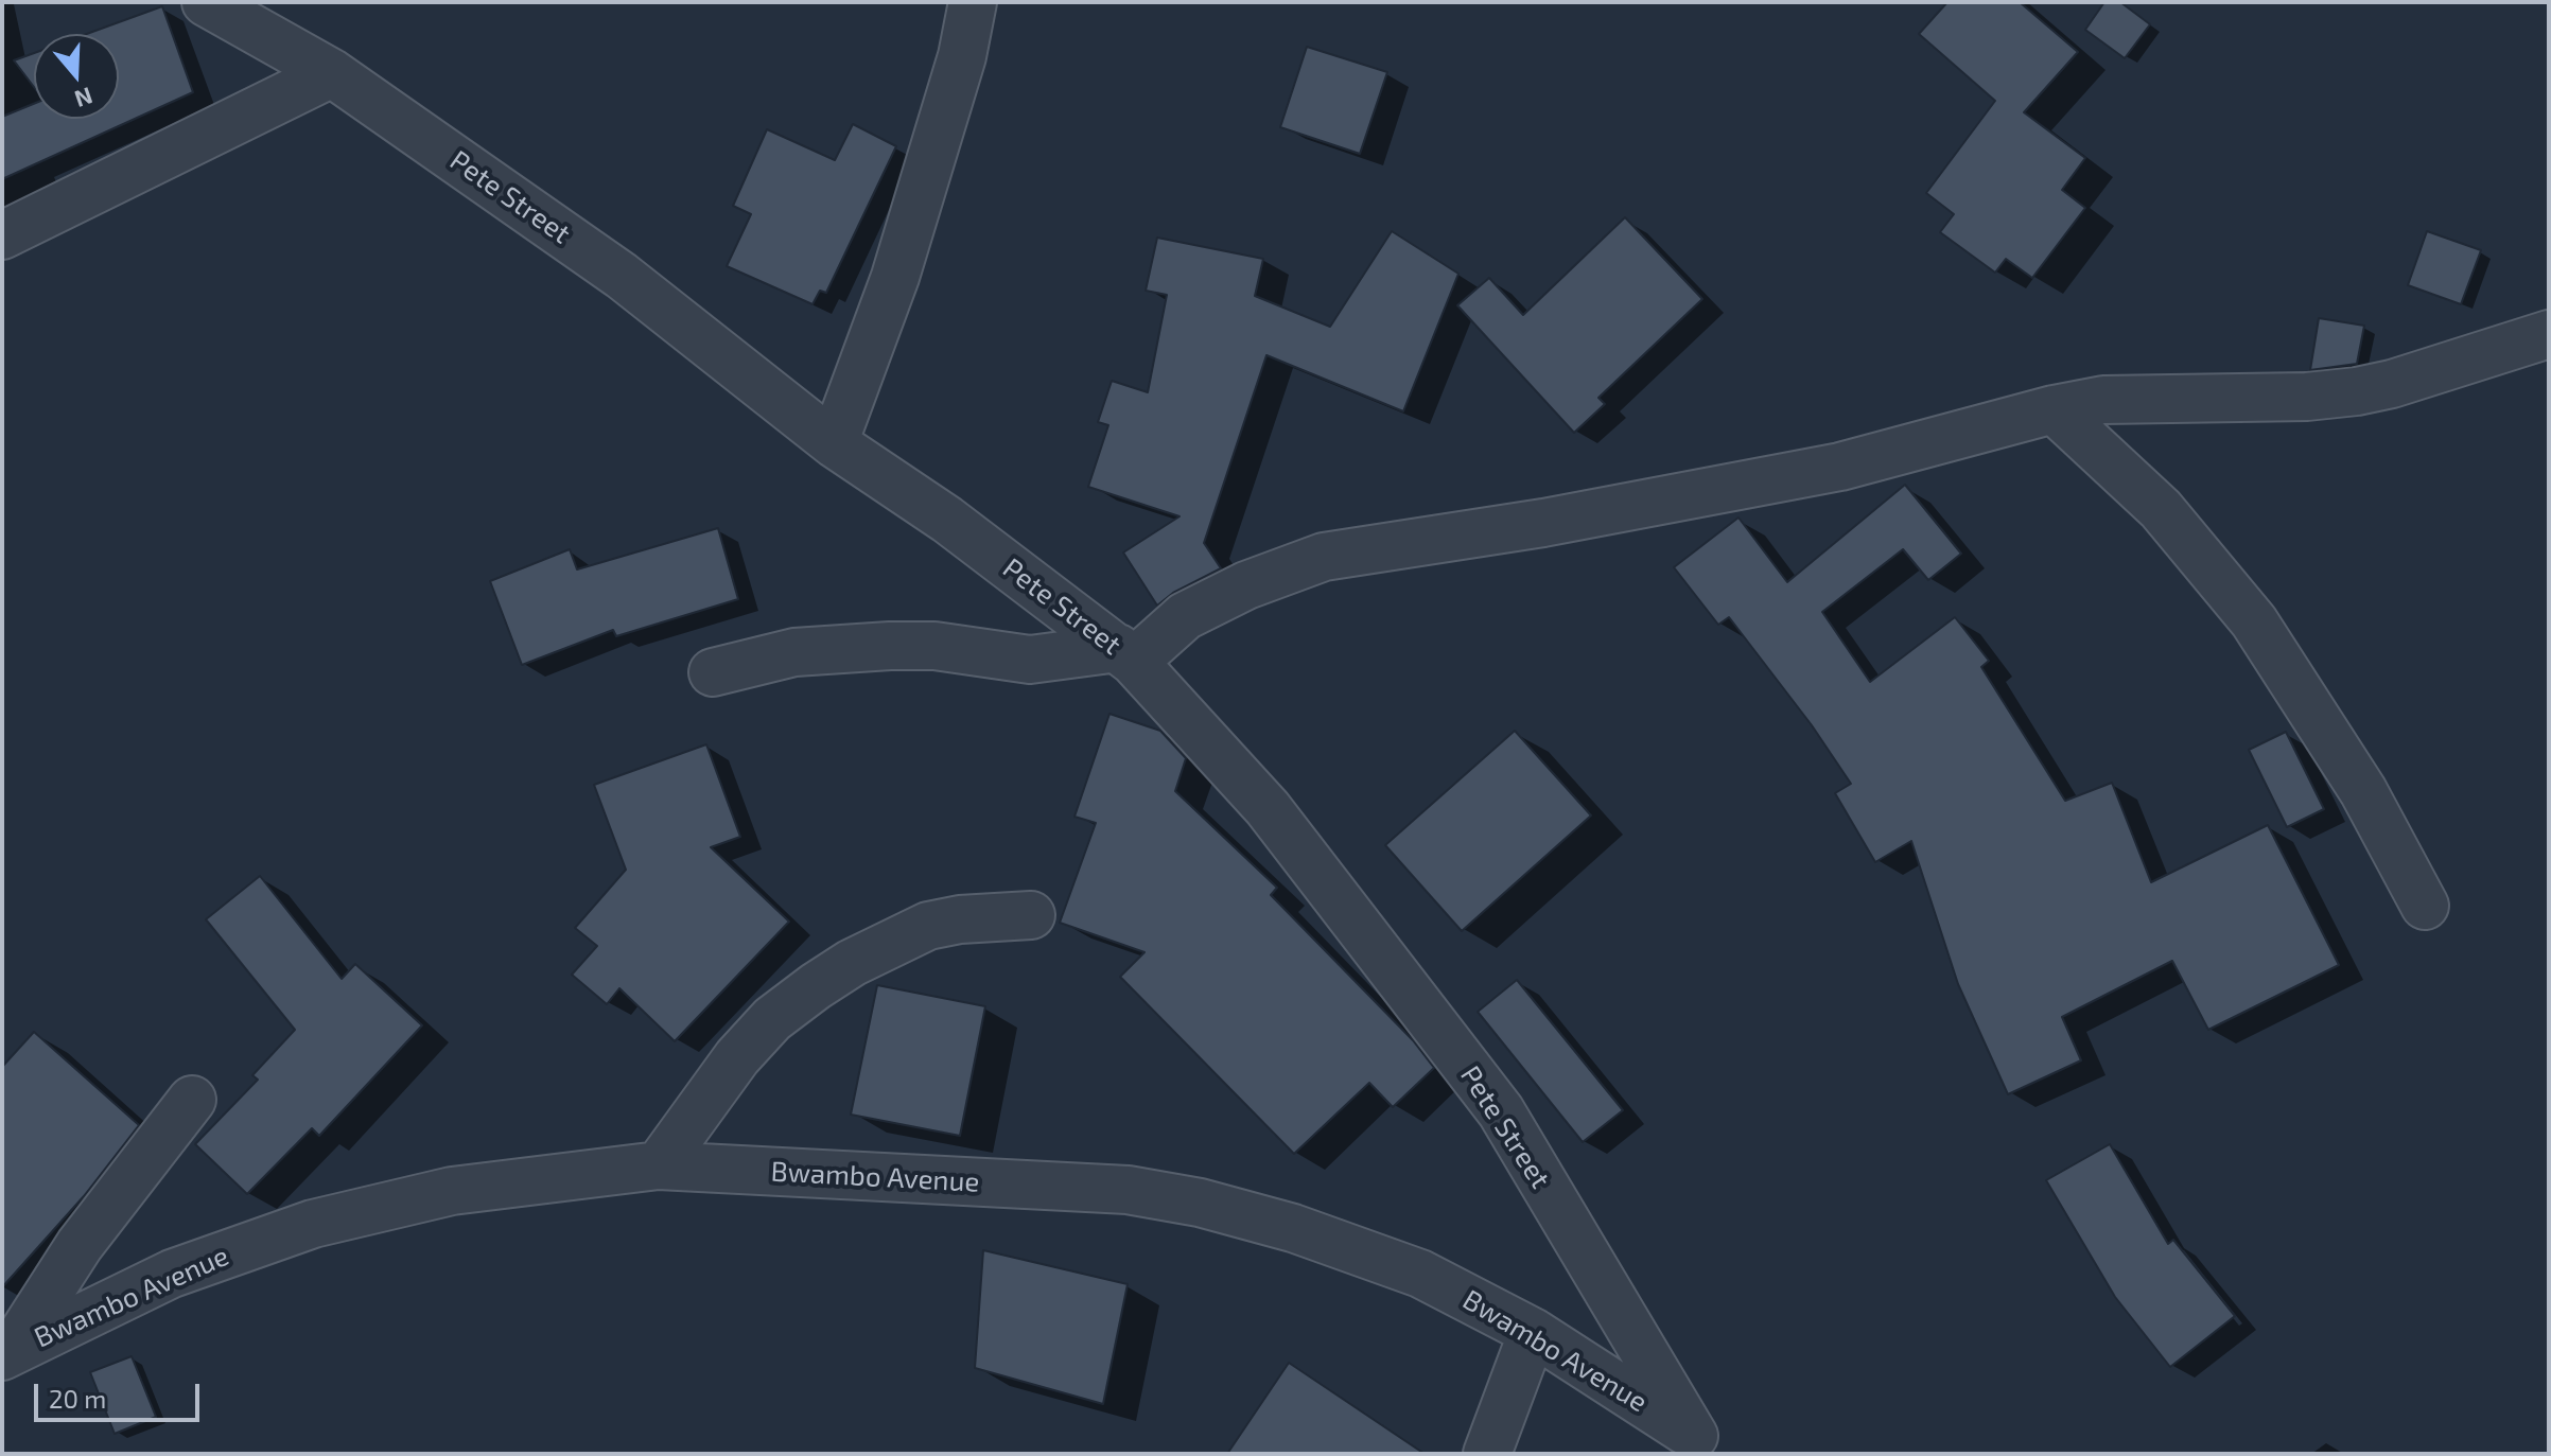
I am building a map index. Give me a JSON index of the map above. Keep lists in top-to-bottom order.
{
  "streets": {
    "street": ["Pete Street", "Bwambo Avenue"]
  },
  "crossings": [
    ["Pete Street", "Bwambo Avenue"]
  ],
  "scale_bar": "20 m",
  "north": "bottom"
}
